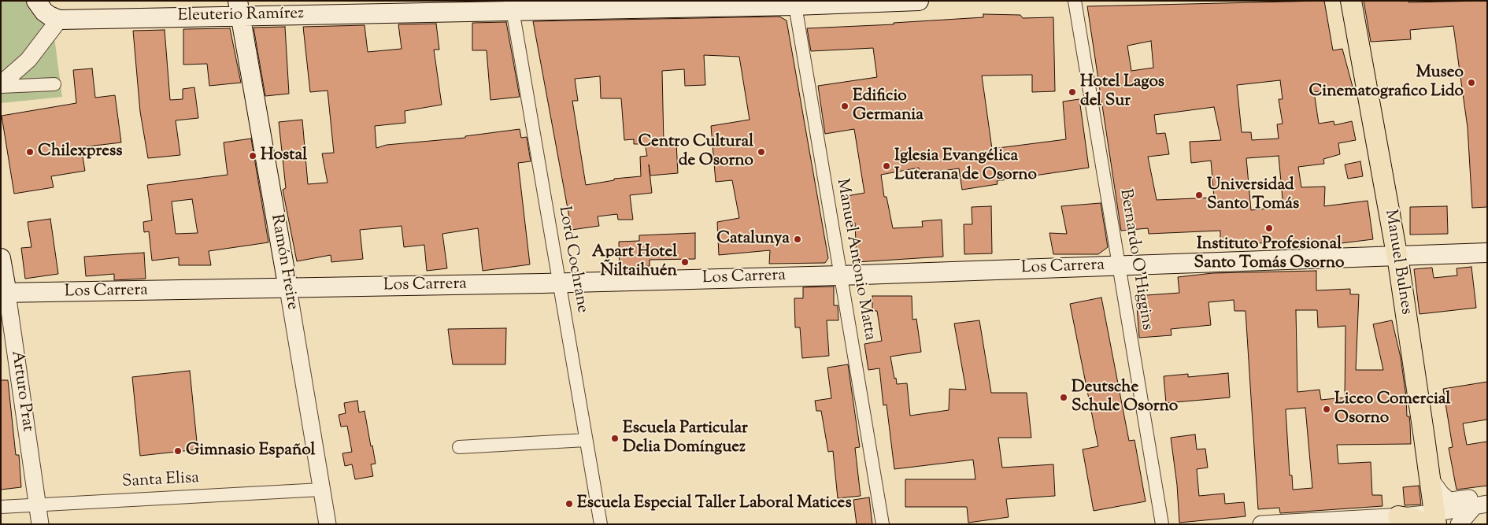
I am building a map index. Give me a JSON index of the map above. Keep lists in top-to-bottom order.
{
  "streets": {
    "main road": [
      "Eleuterio Ramírez",
      "Ramón Freire",
      "Manuel Bulnes",
      "Los Carrera",
      "Arturo Prat"
    ],
    "street": [
      "Lord Cochrane",
      "Manuel Antonio Matta",
      "Bernardo O'Higgins",
      "Santa Elisa"
    ]
  },
  "crossings": [
    ["Eleuterio Ramírez", "Lord Cochrane"],
    ["Eleuterio Ramírez", "Manuel Antonio Matta"],
    ["Eleuterio Ramírez", "Ramón Freire"],
    ["Lord Cochrane", "Los Carrera"],
    ["Manuel Antonio Matta", "Los Carrera"],
    ["Bernardo O'Higgins", "Los Carrera"],
    ["Ramón Freire", "Los Carrera"],
    ["Ramón Freire", "Santa Elisa"],
    ["Manuel Bulnes", "Los Carrera"],
    ["Los Carrera", "Arturo Prat"],
    ["Arturo Prat", "Santa Elisa"]
  ],
  "places": [
    "Museo Cinematografico Lido",
    "Hotel Lagos del Sur",
    "Edificio Germania",
    "Chilexpress",
    "Centro Cultural de Osorno",
    "Hostal",
    "Iglesia Evangélica Luterana de Osorno",
    "Universidad Santo Tomás",
    "Instituto Profesional Santo Tomás Osorno",
    "Catalunya",
    "Apart Hotel Ñiltaihuén",
    "Deutsche Schule Osorno",
    "Liceo Comercial Osorno",
    "Escuela Particular Delia Domínguez",
    "Gimnasio Español",
    "Escuela Especial Taller Laboral Matices"
  ]
}
